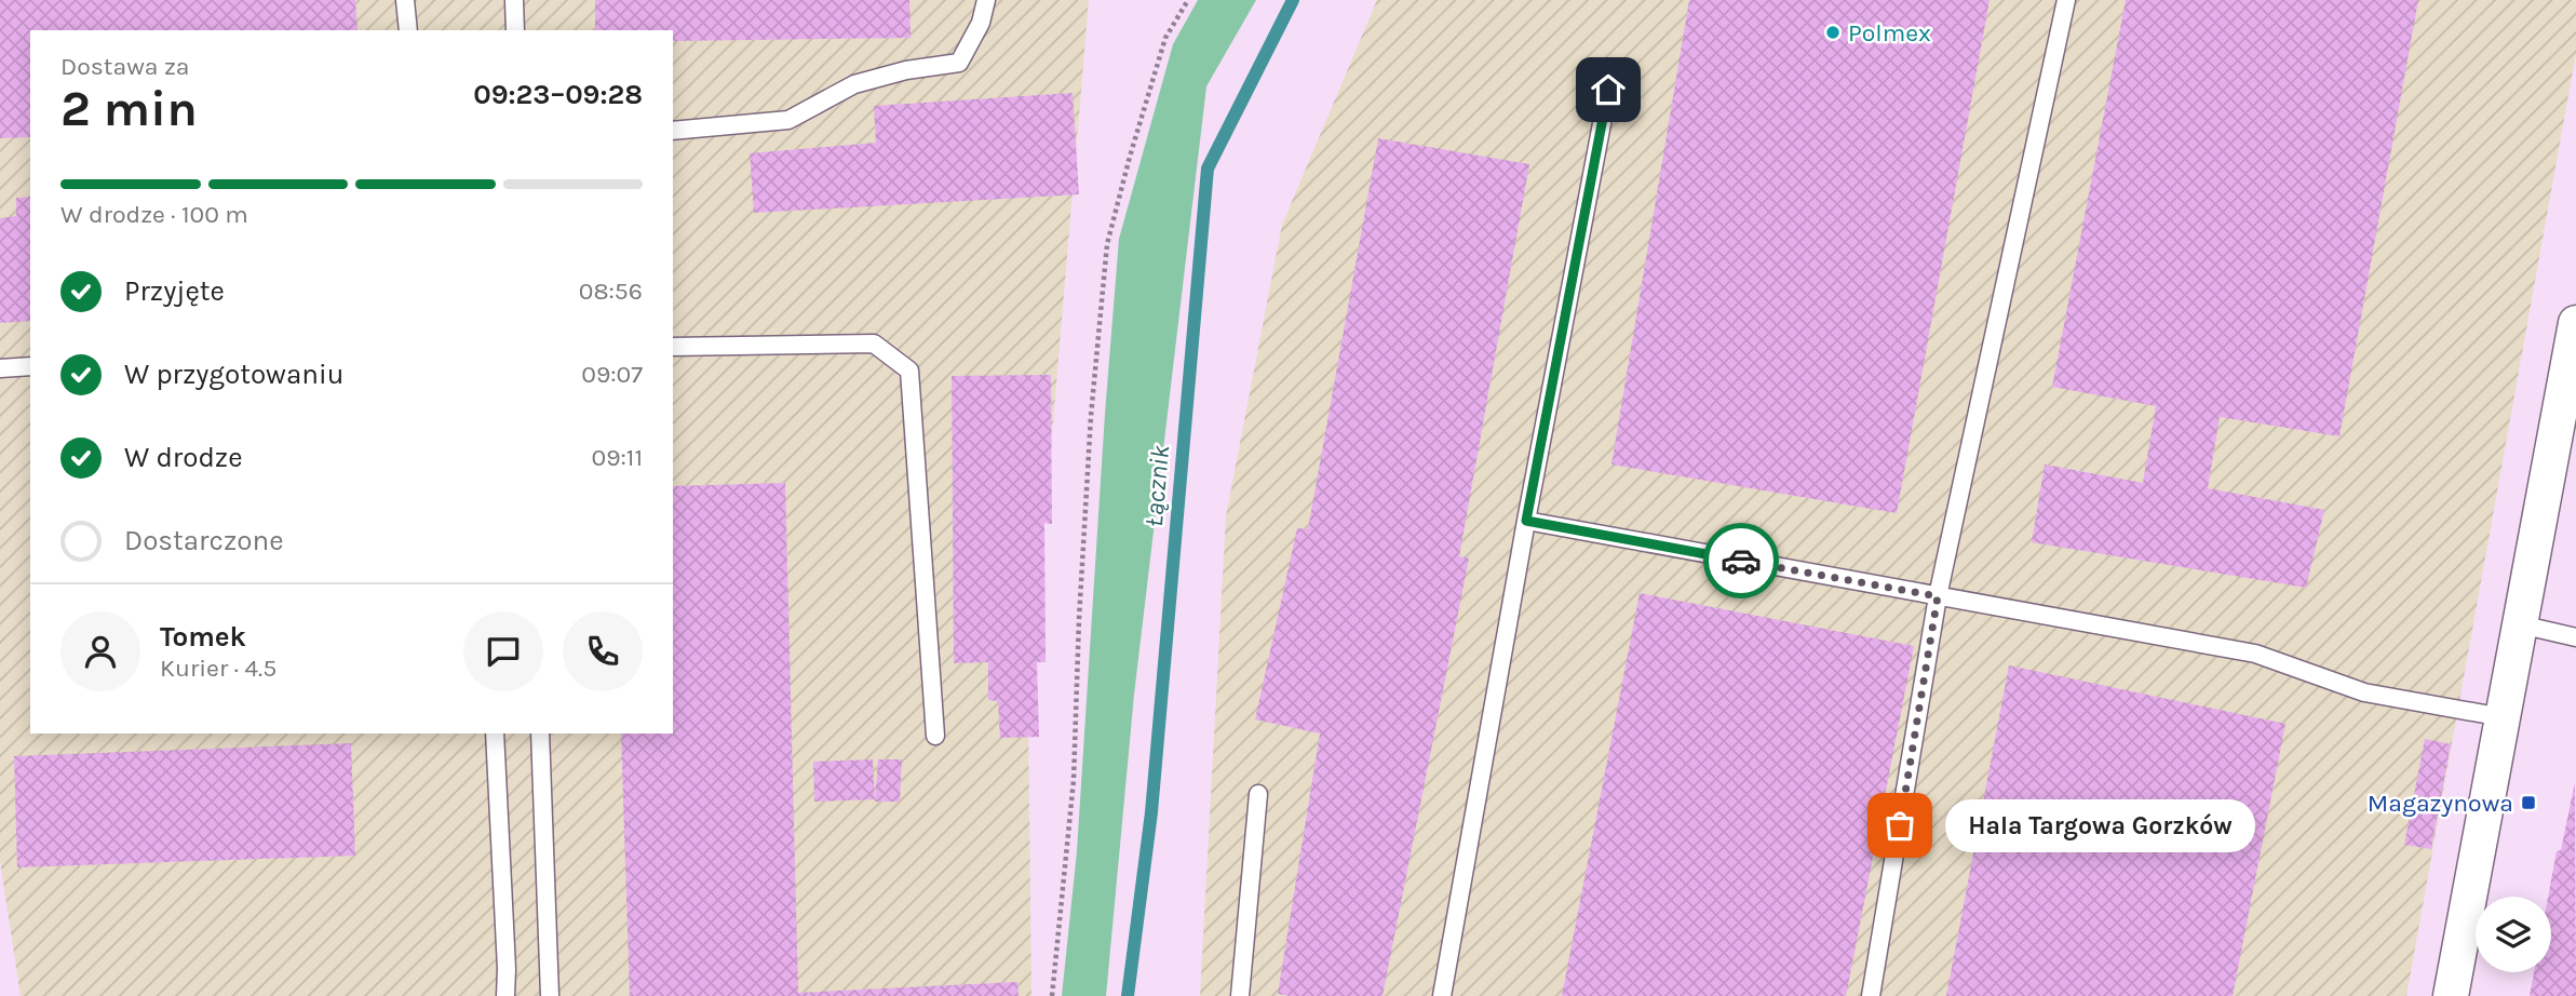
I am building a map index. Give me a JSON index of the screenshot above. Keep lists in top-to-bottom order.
{
  "water": ["Łącznik"],
  "places": {
    "other": ["Polmex", "Hala Targowa Gorzków"],
    "transit": ["Magazynowa"]
  },
  "page": {
    "heading": ["2 min", "Dostawa za", "09:23–09:28"],
    "panel": ["Tomek", "Kurier · 4.5"],
    "bar": "W drodze · 100 m",
    "list": [
      ["Przyjęte", "08:56"],
      ["W przygotowaniu", "09:07"],
      ["W drodze", "09:11"],
      "Dostarczone"
    ],
    "bubble": "Hala Targowa Gorzków"
  }
}
